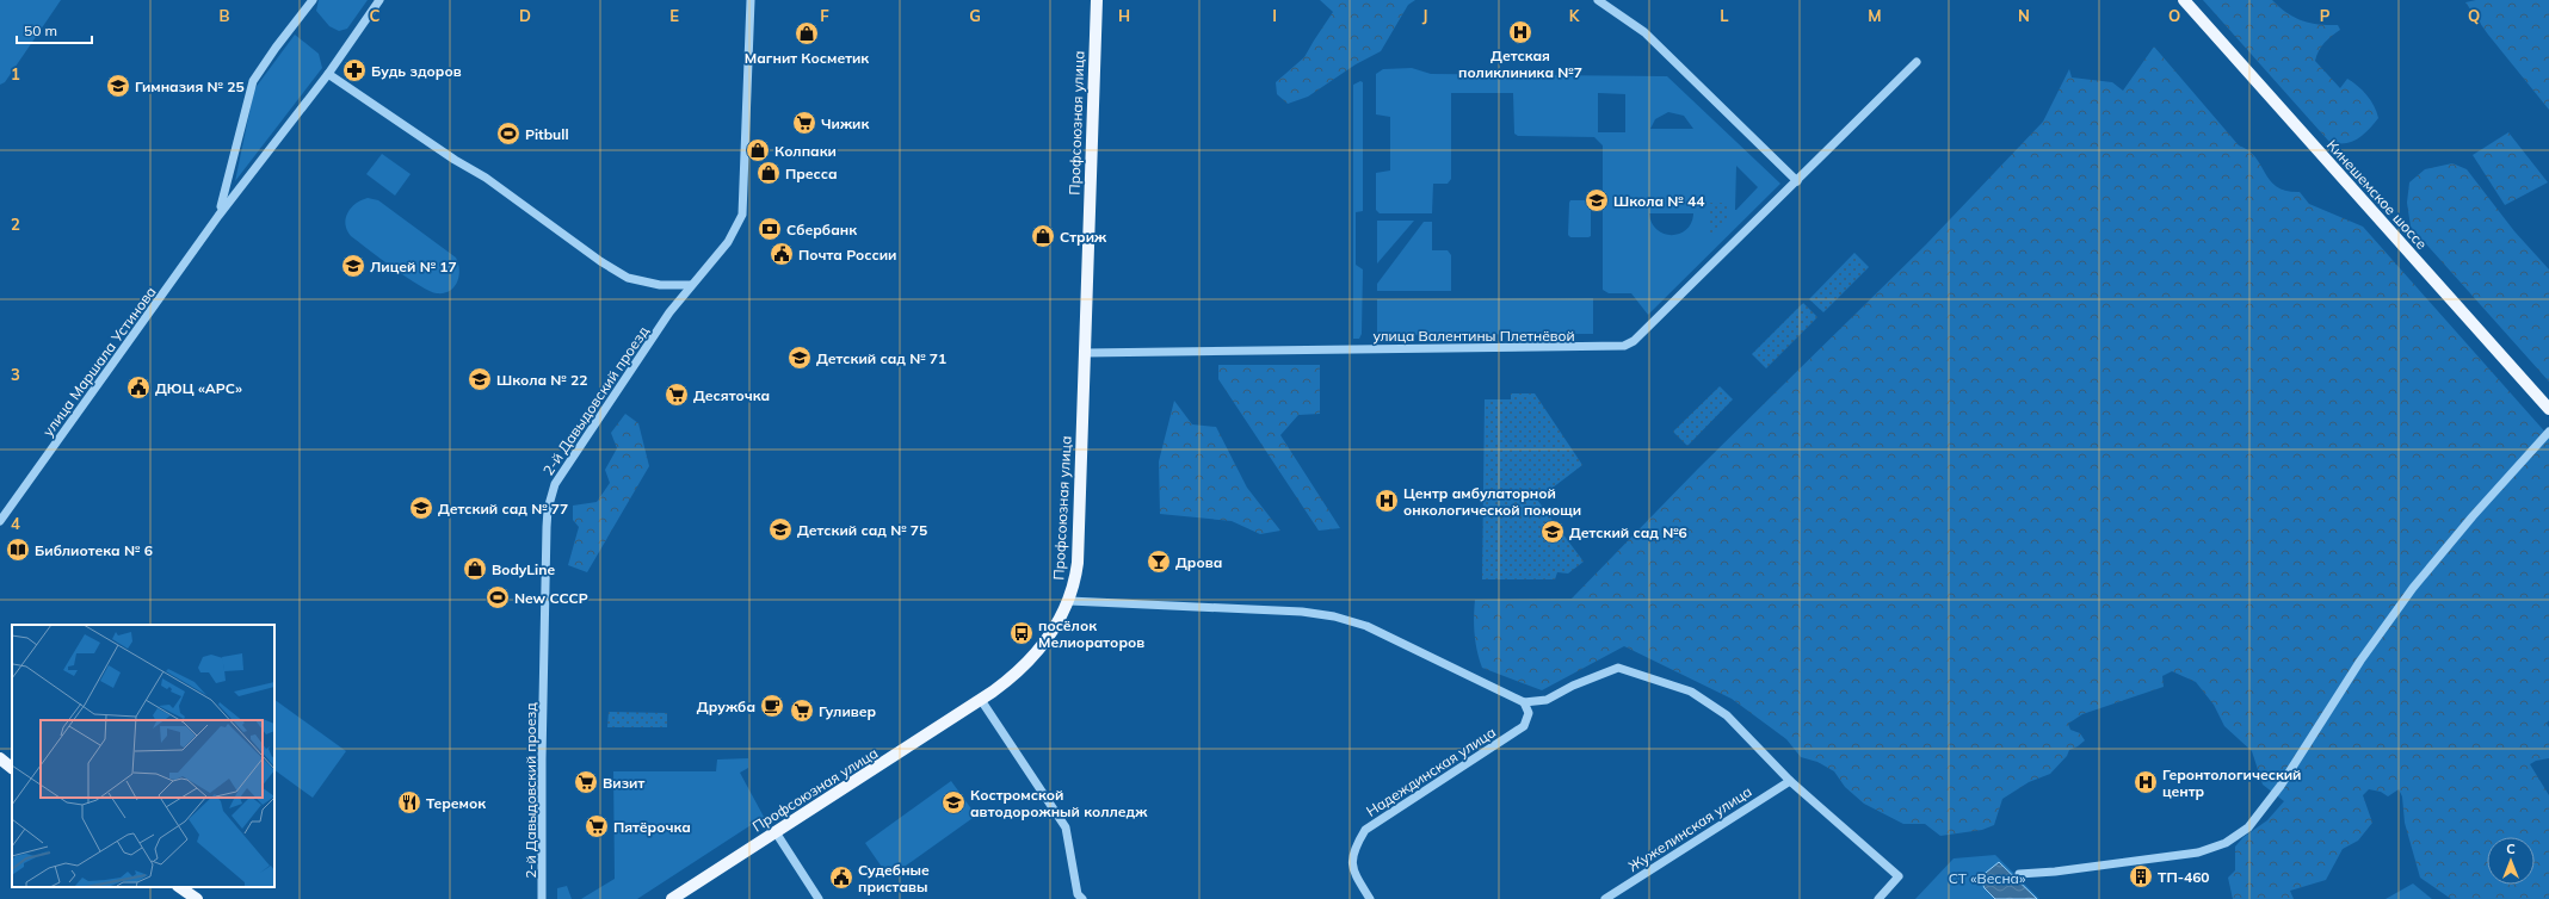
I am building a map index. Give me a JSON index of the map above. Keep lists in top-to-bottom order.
{
  "streets": {
    "main road": ["Профсоюзная улица", "Кинешемское шоссе"],
    "street": [
      "улица Валентины Плетнёвой",
      "улица Маршала Устинова",
      "2-й Давыдовский проезд",
      "Надеждинская улица",
      "Жужелинская улица"
    ]
  },
  "crossings": [
    ["Профсоюзная улица", "улица Валентины Плетнёвой"]
  ],
  "parks": ["СТ «Весна»"],
  "places": {
    "hospital": ["Детская поликлиника №7", "Центр амбулаторной онкологической помощи", "Геронтологический центр"],
    "shop": [
      "Магнит Косметик",
      "Колпаки",
      "Пресса",
      "Стриж",
      "BodyLine"
    ],
    "pharmacy": ["Будь здоров"],
    "school or university": [
      "Гимназия № 25",
      "Школа № 44",
      "Лицей № 17",
      "Детский сад № 71",
      "Школа № 22",
      "Детский сад № 77",
      "Детский сад № 75",
      "Детский сад №6",
      "Костромской автодорожный колледж"
    ],
    "supermarket": [
      "Чижик",
      "Десяточка",
      "Гуливер",
      "Визит",
      "Пятёрочка"
    ],
    "sports": ["Pitbull", "New СССР"],
    "bank": ["Сбербанк"],
    "public building": ["Почта России", "ДЮЦ «АРС»", "Судебные приставы"],
    "library": ["Библиотека № 6"],
    "bar": ["Дрова"],
    "bus stop": ["посёлок Мелиораторов"],
    "cafe": ["Дружба"],
    "restaurant": ["Теремок"],
    "building": ["ТП-460"]
  },
  "scale_bar": "50 m",
  "north": "top",
  "grid": {
    "columns": [
      "B",
      "C",
      "D",
      "E",
      "F",
      "G",
      "H",
      "I",
      "J",
      "K",
      "L",
      "M",
      "N",
      "O",
      "P",
      "Q"
    ],
    "rows": [
      "1",
      "2",
      "3",
      "4"
    ]
  }
}
